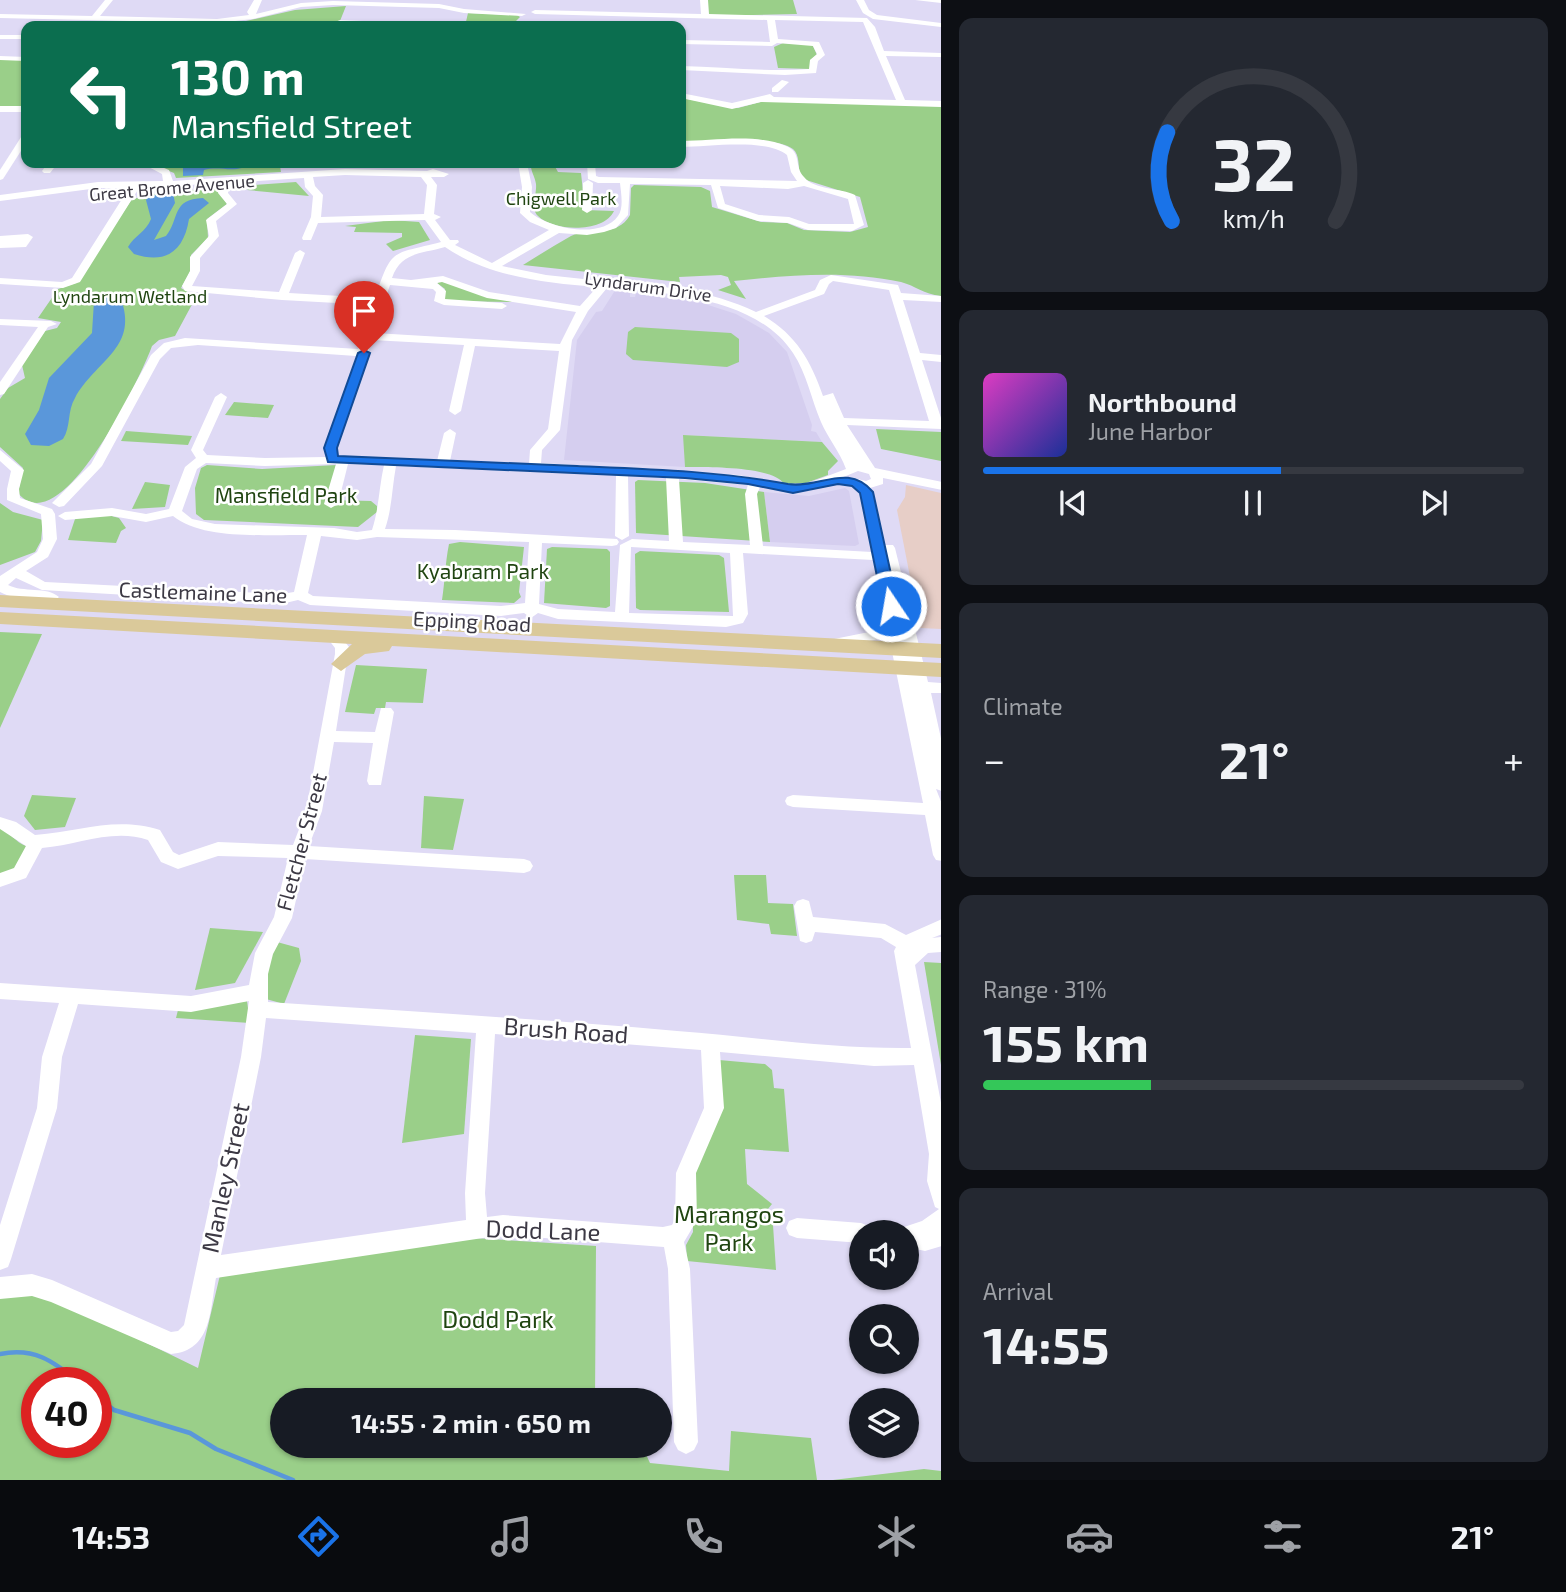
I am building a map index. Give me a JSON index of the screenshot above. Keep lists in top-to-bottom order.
{
  "streets": {
    "main road": ["Epping Road"],
    "street": [
      "Great Brome Avenue",
      "Lyndarum Drive",
      "Castlemaine Lane",
      "Fletcher Street",
      "Brush Road",
      "Manley Street",
      "Dodd Lane"
    ]
  },
  "crossings": [
    ["Lyndarum Drive", "Epping Road"],
    ["Epping Road", "Fletcher Street"],
    ["Fletcher Street", "Brush Road"],
    ["Fletcher Street", "Manley Street"],
    ["Brush Road", "Manley Street"],
    ["Manley Street", "Dodd Lane"]
  ],
  "parks": [
    "Chigwell Park",
    "Lyndarum Wetland",
    "Mansfield Park",
    "Kyabram Park",
    "Marangos Park",
    "Dodd Park"
  ],
  "page": {
    "turn": ["130 m", "Mansfield Street"],
    "song": ["Northbound", "June Harbor"],
    "tile": [
      "Climate",
      ["Range · 31%", "155 km"],
      ["Arrival", "14:55"]
    ],
    "heat": ["−", "21°", "+"],
    "limit": "40",
    "trip": "14:55 · 2 min · 650 m",
    "tabs": ["14:53", "21°"],
    "gauge": ["32", "km/h"]
  }
}
